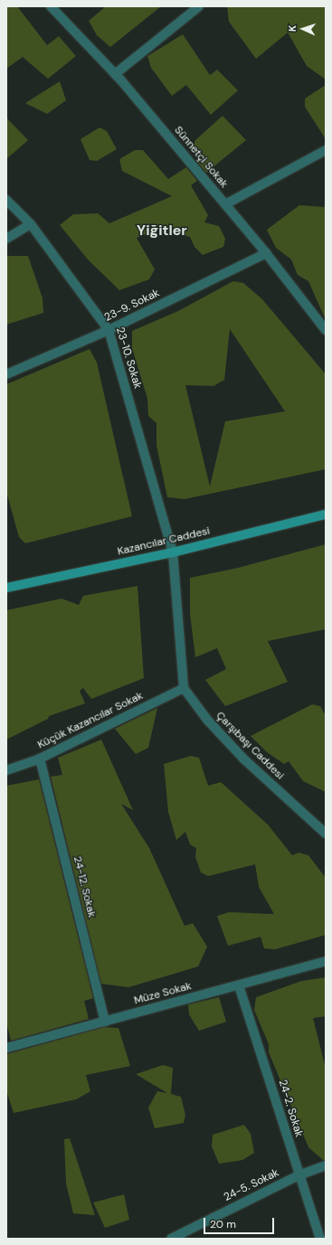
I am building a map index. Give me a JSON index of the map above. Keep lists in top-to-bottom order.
{
  "streets": {
    "main road": ["Kazancılar Caddesi"],
    "street": [
      "Sünnetçi Sokak",
      "23-9. Sokak",
      "23-10. Sokak",
      "Küçük Kazancılar Sokak",
      "Çarşıbaşı Caddesi",
      "24-12. Sokak",
      "Müze Sokak",
      "24-2. Sokak",
      "24-5. Sokak"
    ]
  },
  "crossings": [
    ["Sünnetçi Sokak", "23-9. Sokak"],
    ["23-9. Sokak", "23-10. Sokak"],
    ["23-10. Sokak", "Kazancılar Caddesi"],
    ["Küçük Kazancılar Sokak", "Çarşıbaşı Caddesi"],
    ["Küçük Kazancılar Sokak", "24-12. Sokak"],
    ["24-12. Sokak", "Müze Sokak"],
    ["Müze Sokak", "24-2. Sokak"],
    ["24-2. Sokak", "24-5. Sokak"]
  ],
  "districts": ["Yiğitler"],
  "scale_bar": "20 m",
  "north": "left"
}
